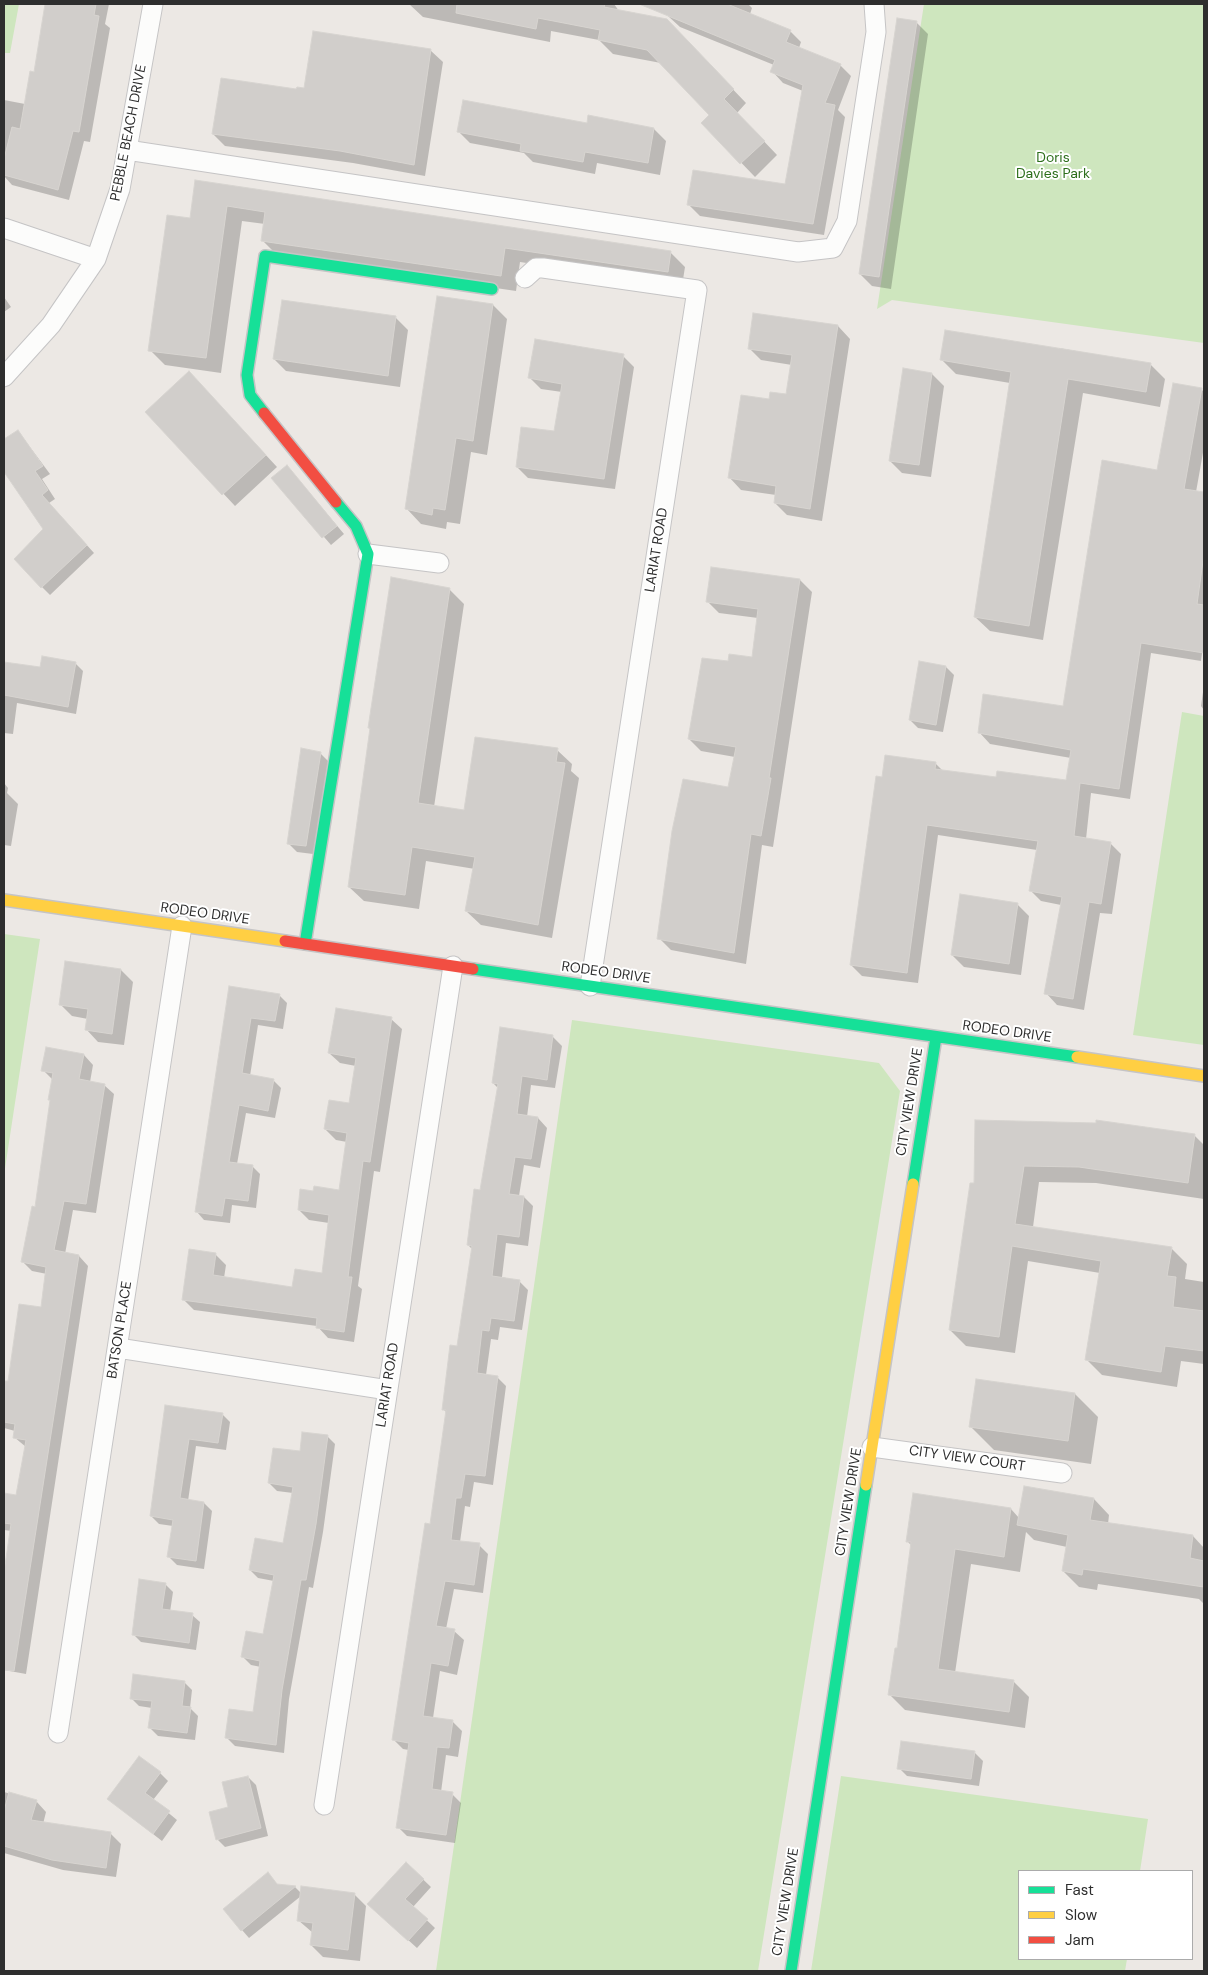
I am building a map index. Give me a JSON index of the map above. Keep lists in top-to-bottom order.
{
  "streets": {
    "street": [
      "PEBBLE BEACH DRIVE",
      "LARIAT ROAD",
      "RODEO DRIVE",
      "CITY VIEW DRIVE",
      "BATSON PLACE",
      "CITY VIEW COURT"
    ]
  },
  "crossings": [
    ["LARIAT ROAD", "RODEO DRIVE"],
    ["RODEO DRIVE", "CITY VIEW DRIVE"],
    ["RODEO DRIVE", "BATSON PLACE"],
    ["CITY VIEW DRIVE", "CITY VIEW COURT"]
  ],
  "parks": ["Doris Davies Park"],
  "legend": ["Fast", "Slow", "Jam"]
}
